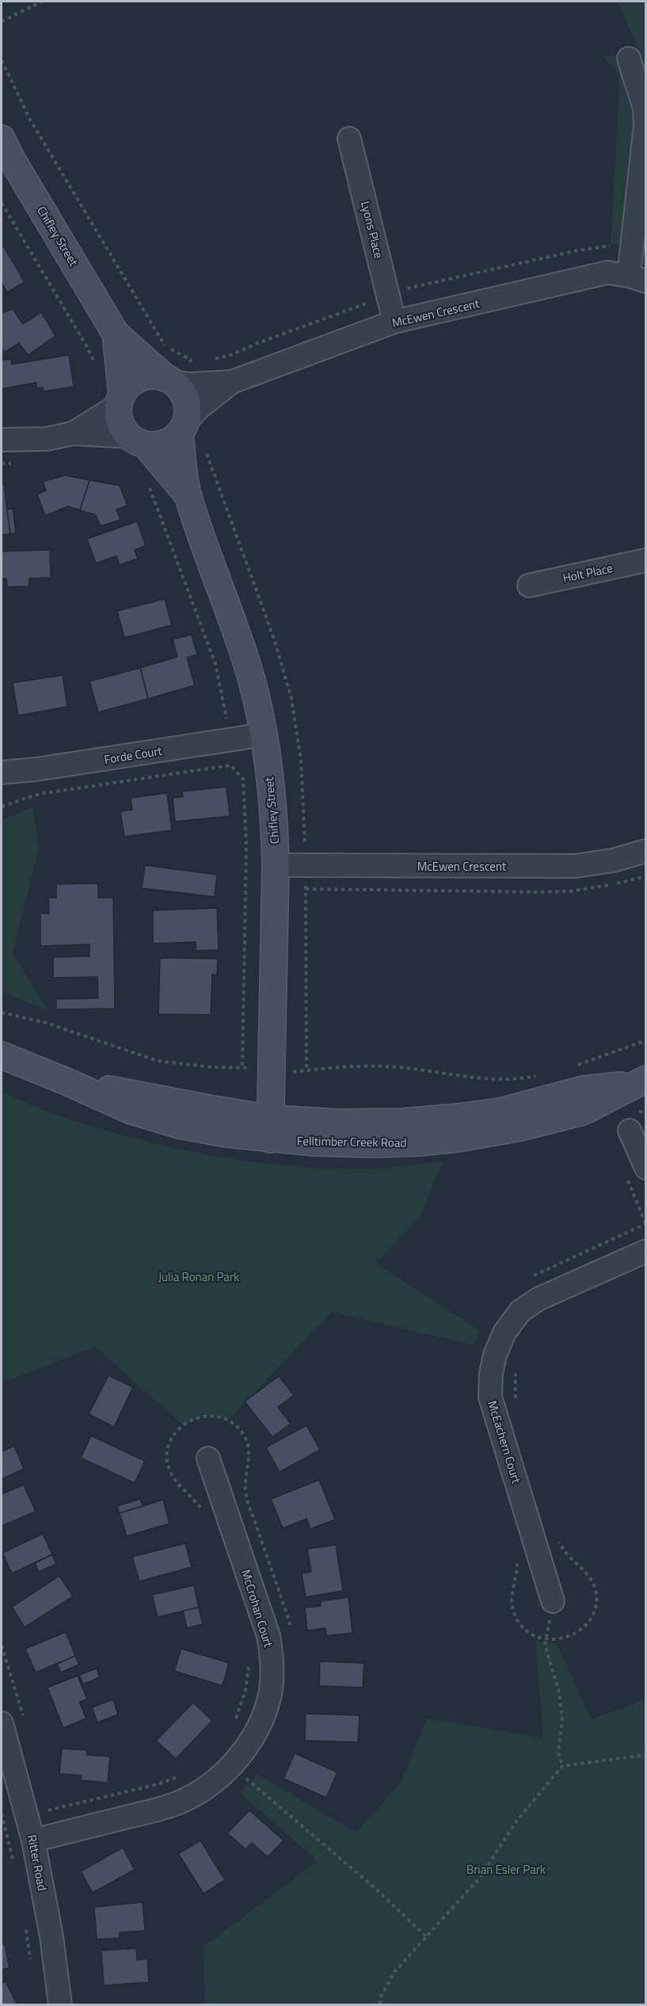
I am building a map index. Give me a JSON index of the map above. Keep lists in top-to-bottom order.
{
  "streets": {
    "street": [
      "Lyons Place",
      "Chifley Street",
      "McEwen Crescent",
      "Holt Place",
      "Forde Court",
      "Felltimber Creek Road",
      "McEachern Court",
      "McCrohan Court",
      "Ritter Road"
    ]
  },
  "crossings": [
    ["Lyons Place", "McEwen Crescent"],
    ["Chifley Street", "McEwen Crescent"],
    ["Chifley Street", "Forde Court"],
    ["Chifley Street", "Felltimber Creek Road"],
    ["McCrohan Court", "Ritter Road"]
  ],
  "parks": ["Julia Ronan Park", "Brian Esler Park"]
}
